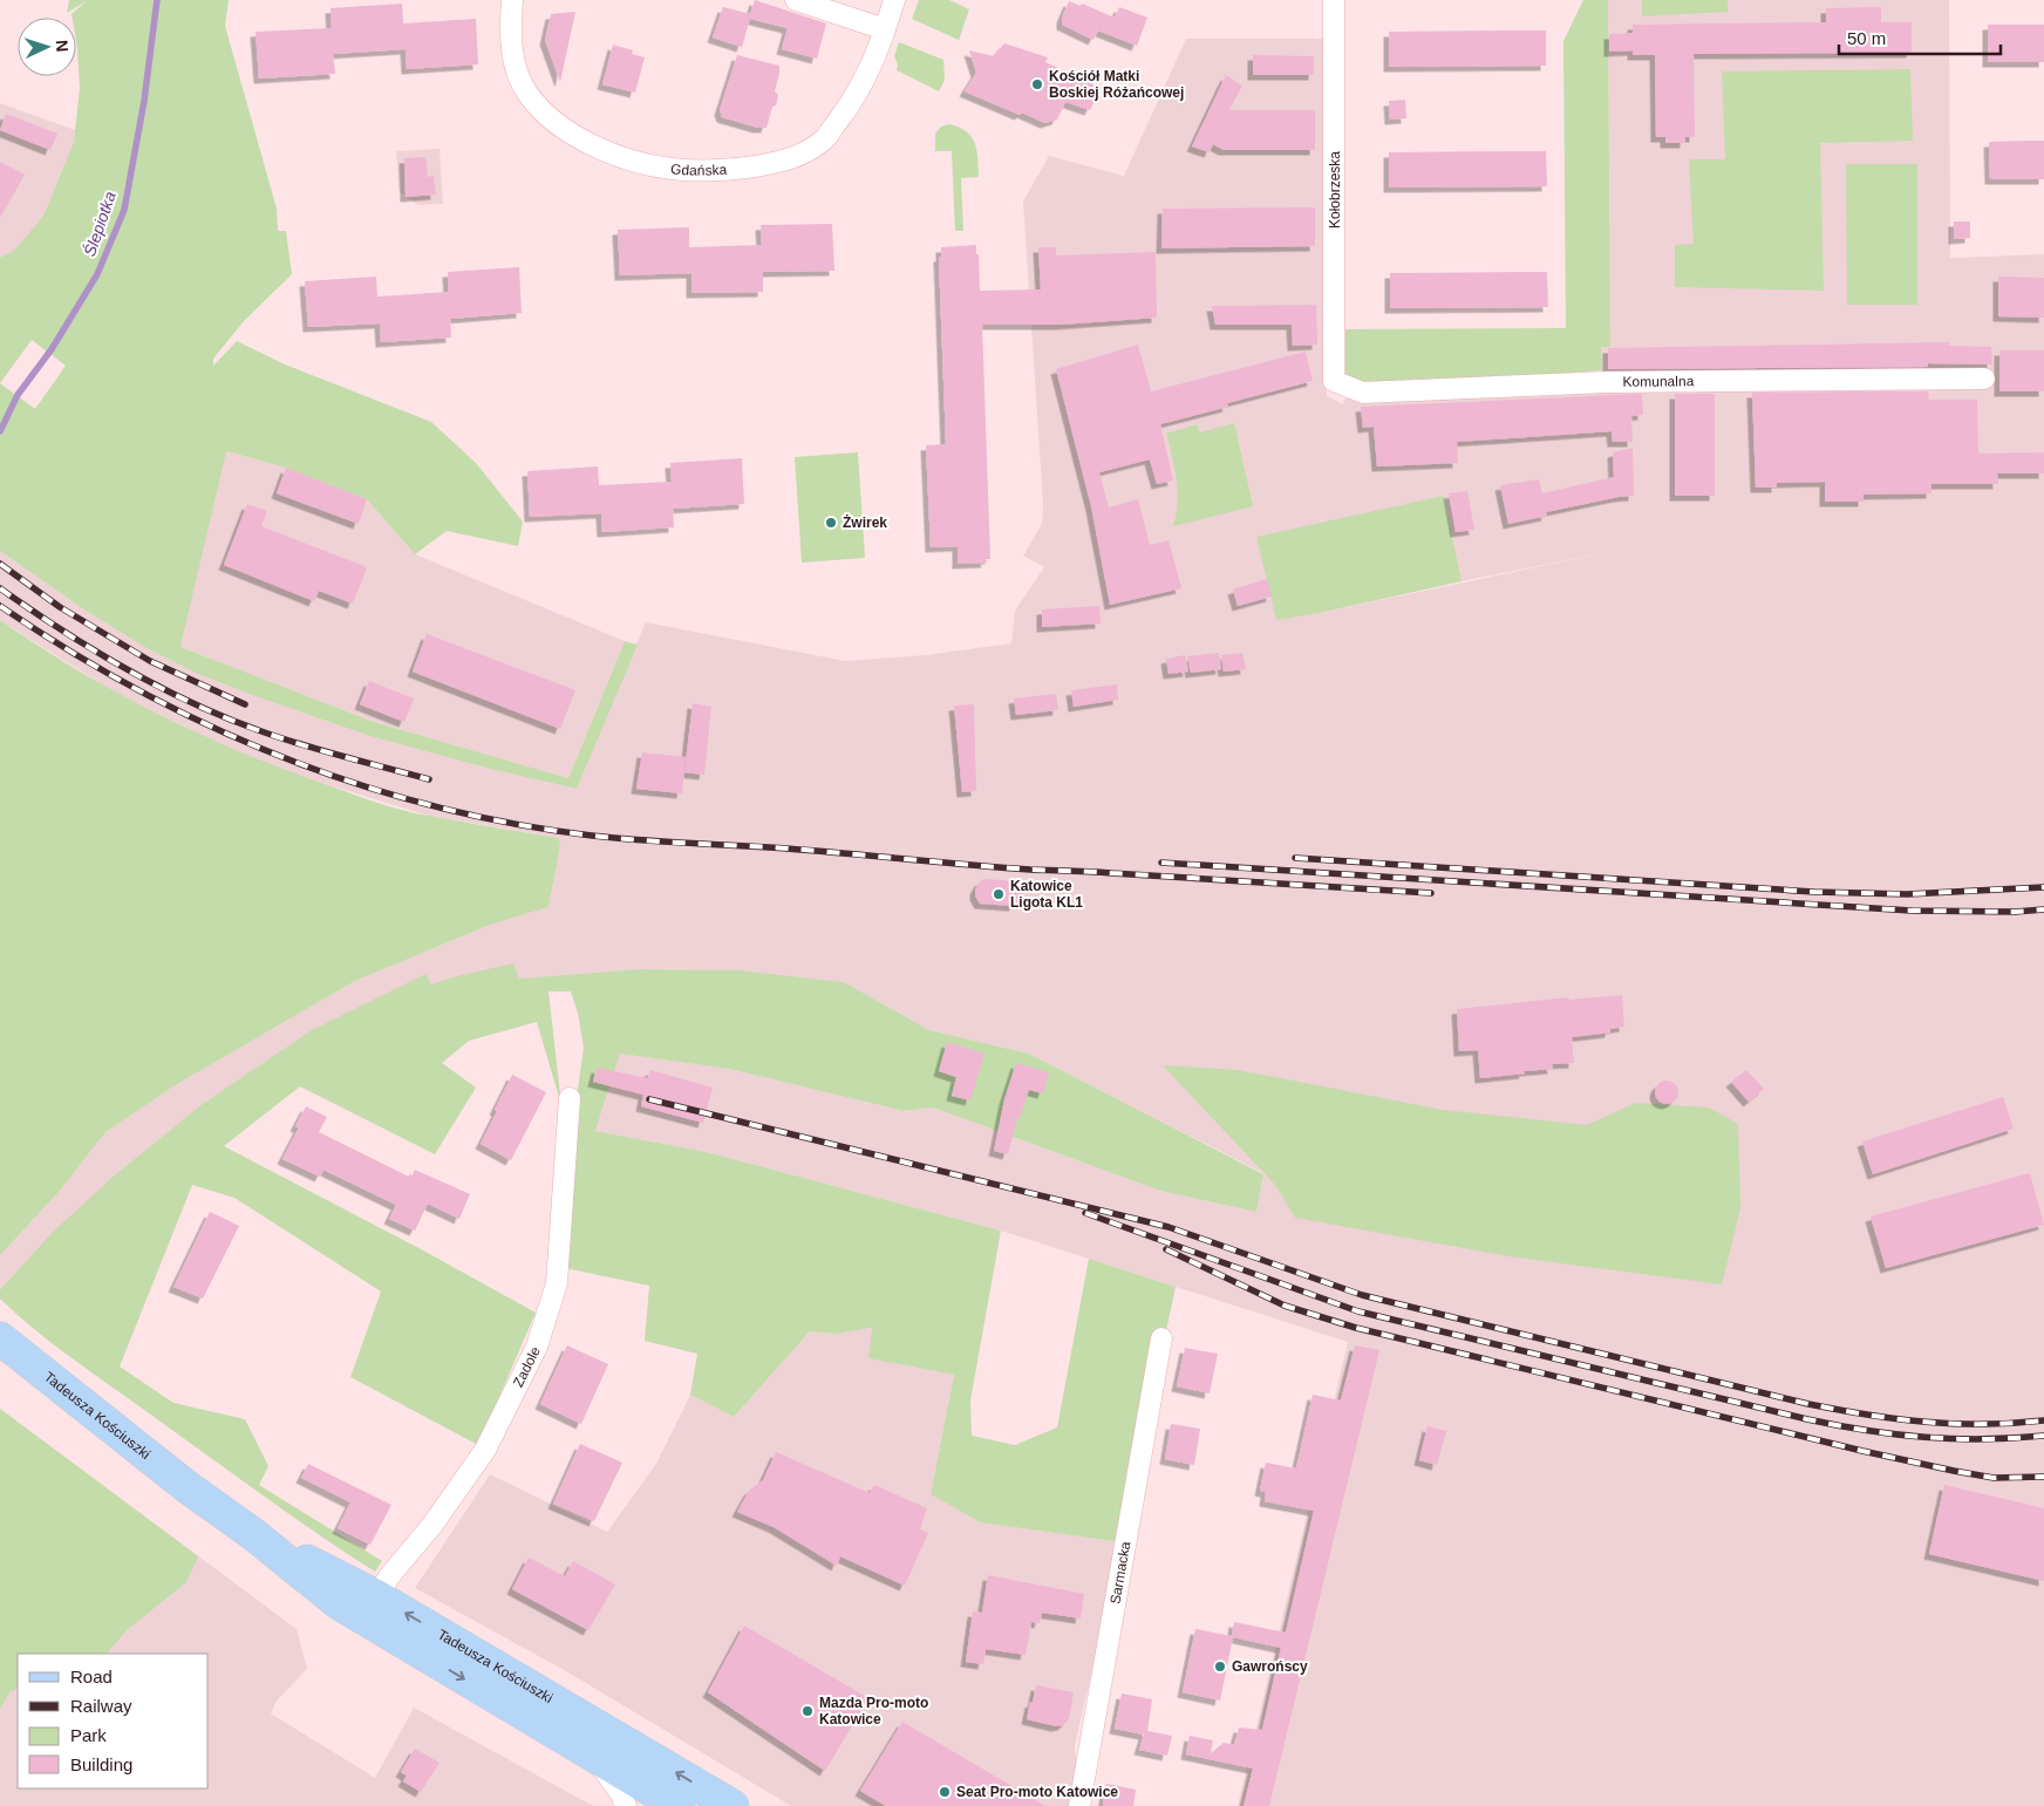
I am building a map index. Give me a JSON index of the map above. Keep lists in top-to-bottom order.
{
  "streets": {
    "main road": ["Tadeusza Kościuszki"],
    "street": [
      "Gdańska",
      "Kołobrzeska",
      "Komunalna",
      "Zadole",
      "Sarmacka"
    ]
  },
  "crossings": [
    ["Kołobrzeska", "Komunalna"],
    ["Zadole", "Tadeusza Kościuszki"]
  ],
  "water": ["Ślepiotka"],
  "places": [
    "Kościół Matki Boskiej Różańcowej",
    "Żwirek",
    "Katowice Ligota KL1",
    "Gawrońscy",
    "Mazda Pro-moto Katowice",
    "Seat Pro-moto Katowice"
  ],
  "legend": [
    "Road",
    "Railway",
    "Park",
    "Building"
  ],
  "scale_bar": "50 m",
  "north": "right"
}
